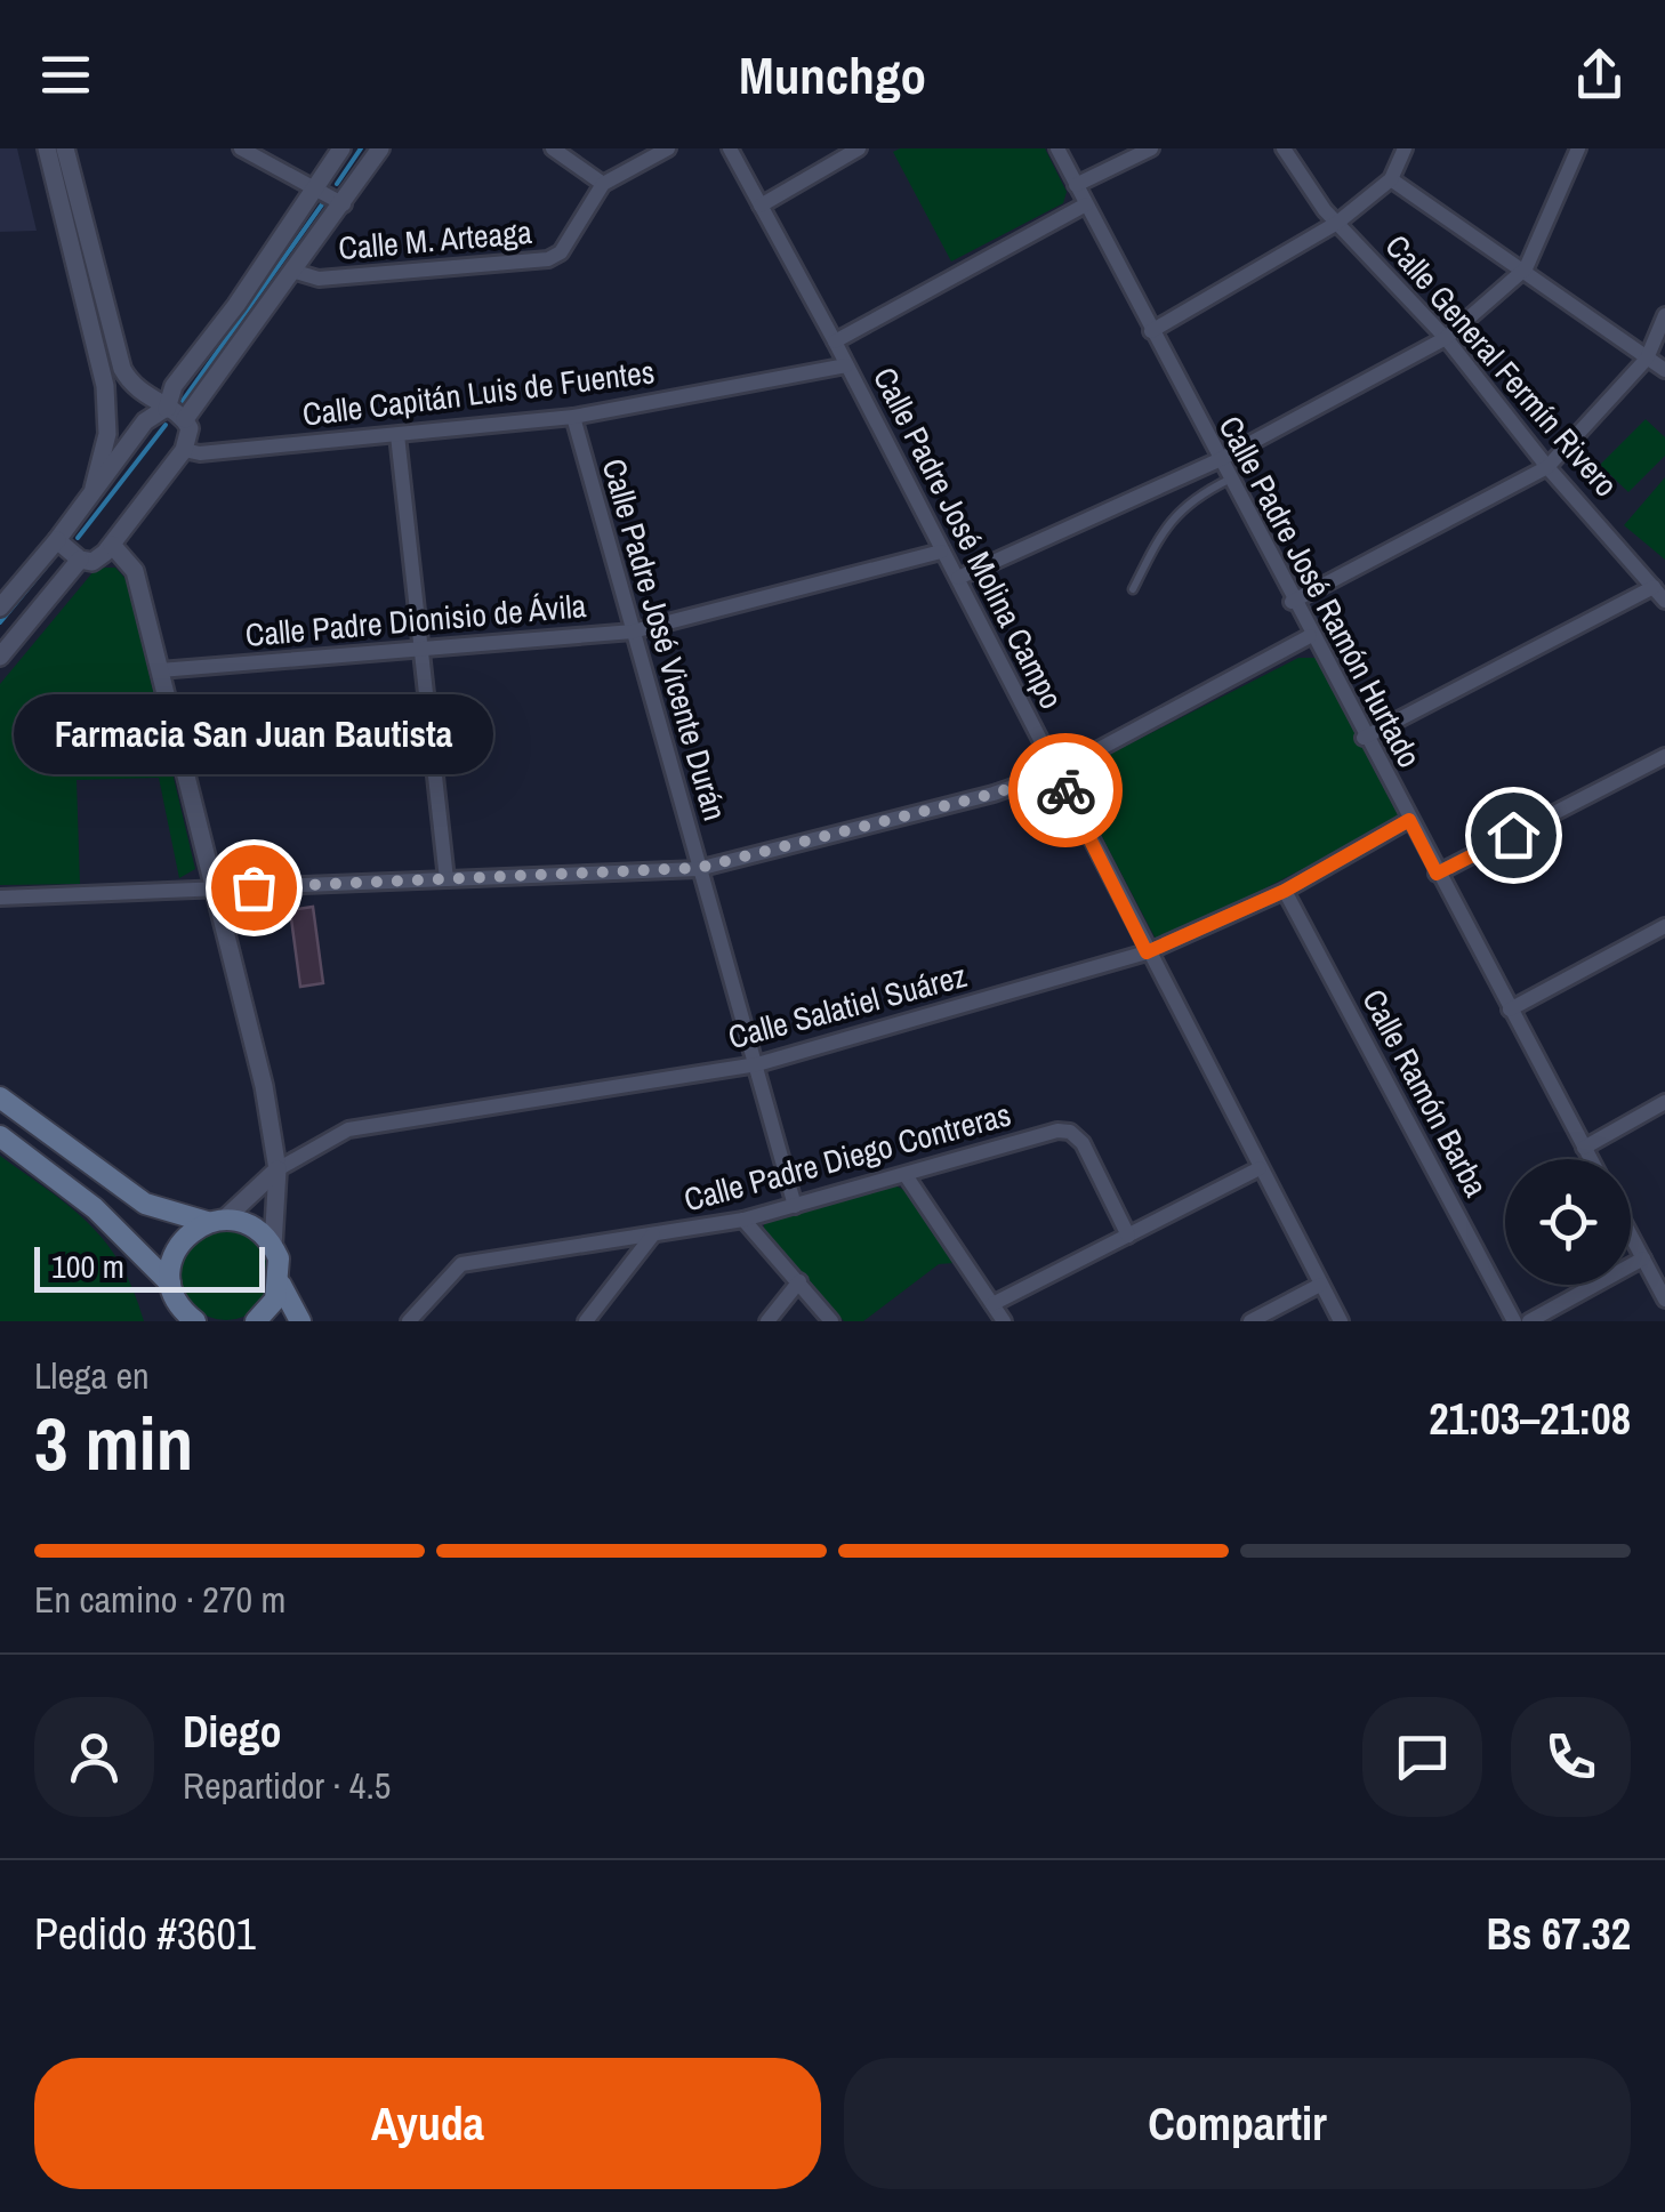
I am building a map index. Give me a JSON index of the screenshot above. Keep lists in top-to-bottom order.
{
  "streets": {
    "street": [
      "Calle M. Arteaga",
      "Calle General Fermín Rivero",
      "Calle Capitán Luis de Fuentes",
      "Calle Padre José Molina Campo",
      "Calle Padre José Ramón Hurtado",
      "Calle Padre Dionisio de Ávila",
      "Calle Padre José Vicente Durán",
      "Calle Salatiel Suárez",
      "Calle Ramón Barba",
      "Calle Padre Diego Contreras"
    ]
  },
  "crossings": [
    ["Calle Capitán Luis de Fuentes", "Calle Padre José Molina Campo"],
    ["Calle Capitán Luis de Fuentes", "Calle Padre José Vicente Durán"],
    ["Calle Padre José Molina Campo", "Calle Padre Dionisio de Ávila"],
    ["Calle Padre José Molina Campo", "Calle Salatiel Suárez"],
    ["Calle Padre José Ramón Hurtado", "Calle Salatiel Suárez"],
    ["Calle Padre Dionisio de Ávila", "Calle Padre José Vicente Durán"],
    ["Calle Padre José Vicente Durán", "Calle Salatiel Suárez"],
    ["Calle Padre José Vicente Durán", "Calle Padre Diego Contreras"],
    ["Calle Salatiel Suárez", "Calle Ramón Barba"]
  ],
  "places": ["Farmacia San Juan Bautista"],
  "scale_bar": "100 m",
  "page": {
    "header": "Munchgo",
    "bubble": "Farmacia San Juan Bautista",
    "scale": "100 m",
    "heading": ["3 min", "Llega en", "21:03–21:08"],
    "panel": [
      "Diego",
      "Repartidor · 4.5",
      "Pedido #3601",
      "Bs 67.32"
    ],
    "bar": "En camino · 270 m",
    "buttons": ["Ayuda", "Compartir"]
  }
}
